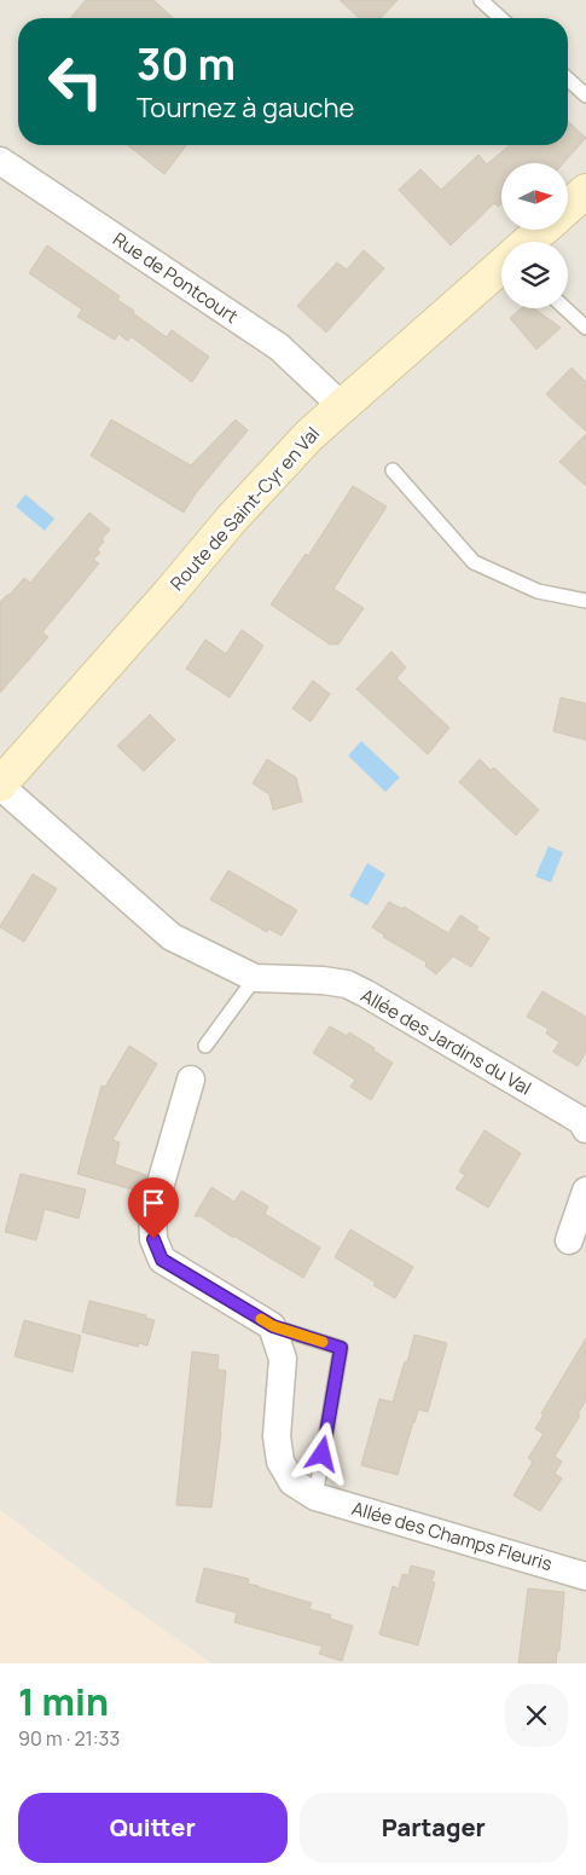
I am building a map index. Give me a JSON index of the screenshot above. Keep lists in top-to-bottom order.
{
  "streets": {
    "street": [
      "Rue de Pontcourt",
      "Route de Saint-Cyr en Val",
      "Allée des Jardins du Val",
      "Allée des Champs Fleuris"
    ]
  },
  "crossings": [
    ["Rue de Pontcourt", "Route de Saint-Cyr en Val"],
    ["Route de Saint-Cyr en Val", "Allée des Jardins du Val"]
  ],
  "north": "right",
  "page": {
    "turn": ["30 m", "Tournez à gauche"],
    "heading": ["1 min", "90 m · 21:33"],
    "buttons": ["Quitter", "Partager"]
  }
}
